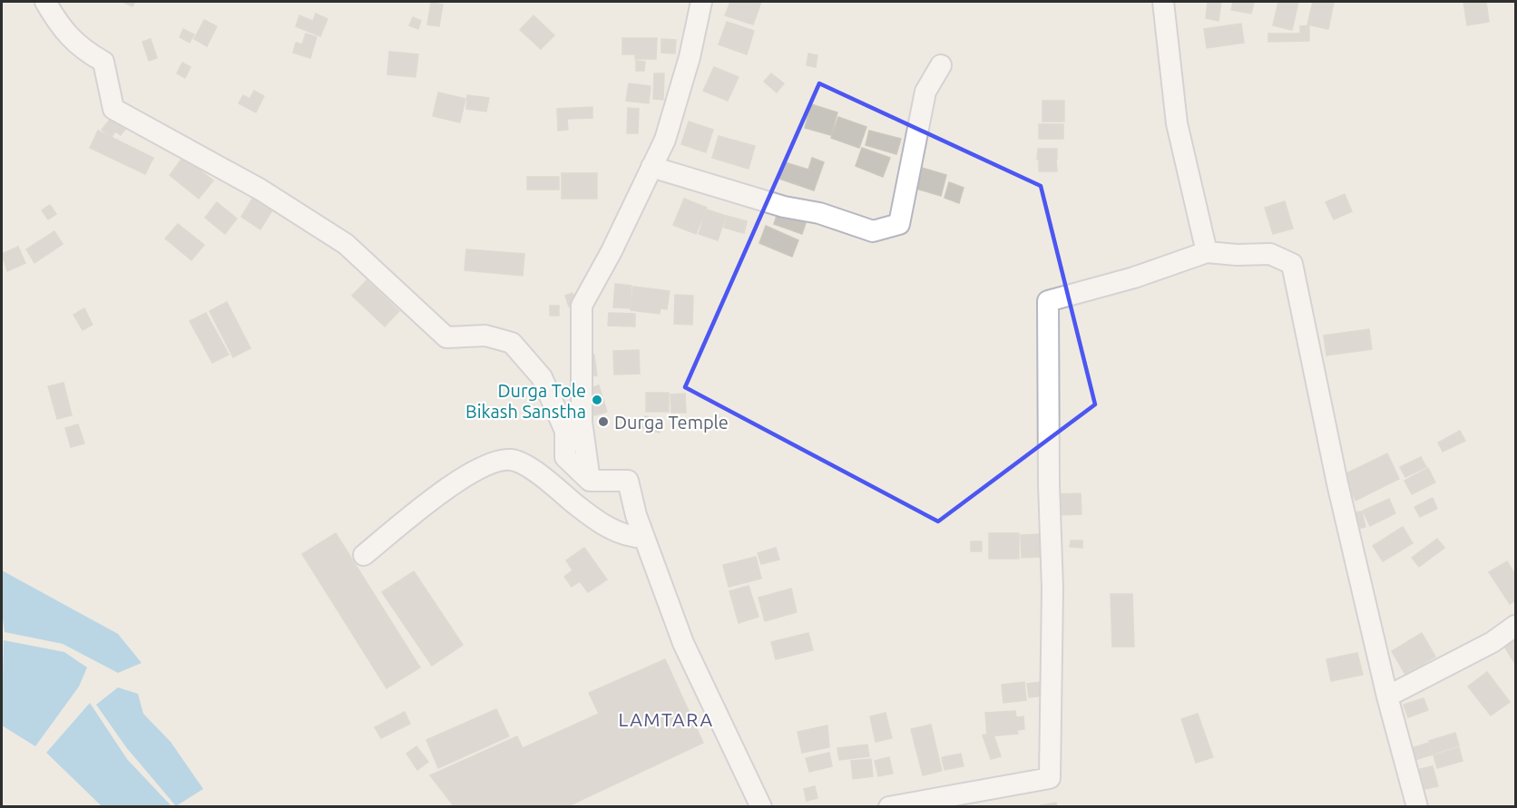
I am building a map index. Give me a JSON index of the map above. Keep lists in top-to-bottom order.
{
  "districts": ["LAMTARA"],
  "places": ["Durga Tole Bikash Sanstha", "Durga Temple"]
}
